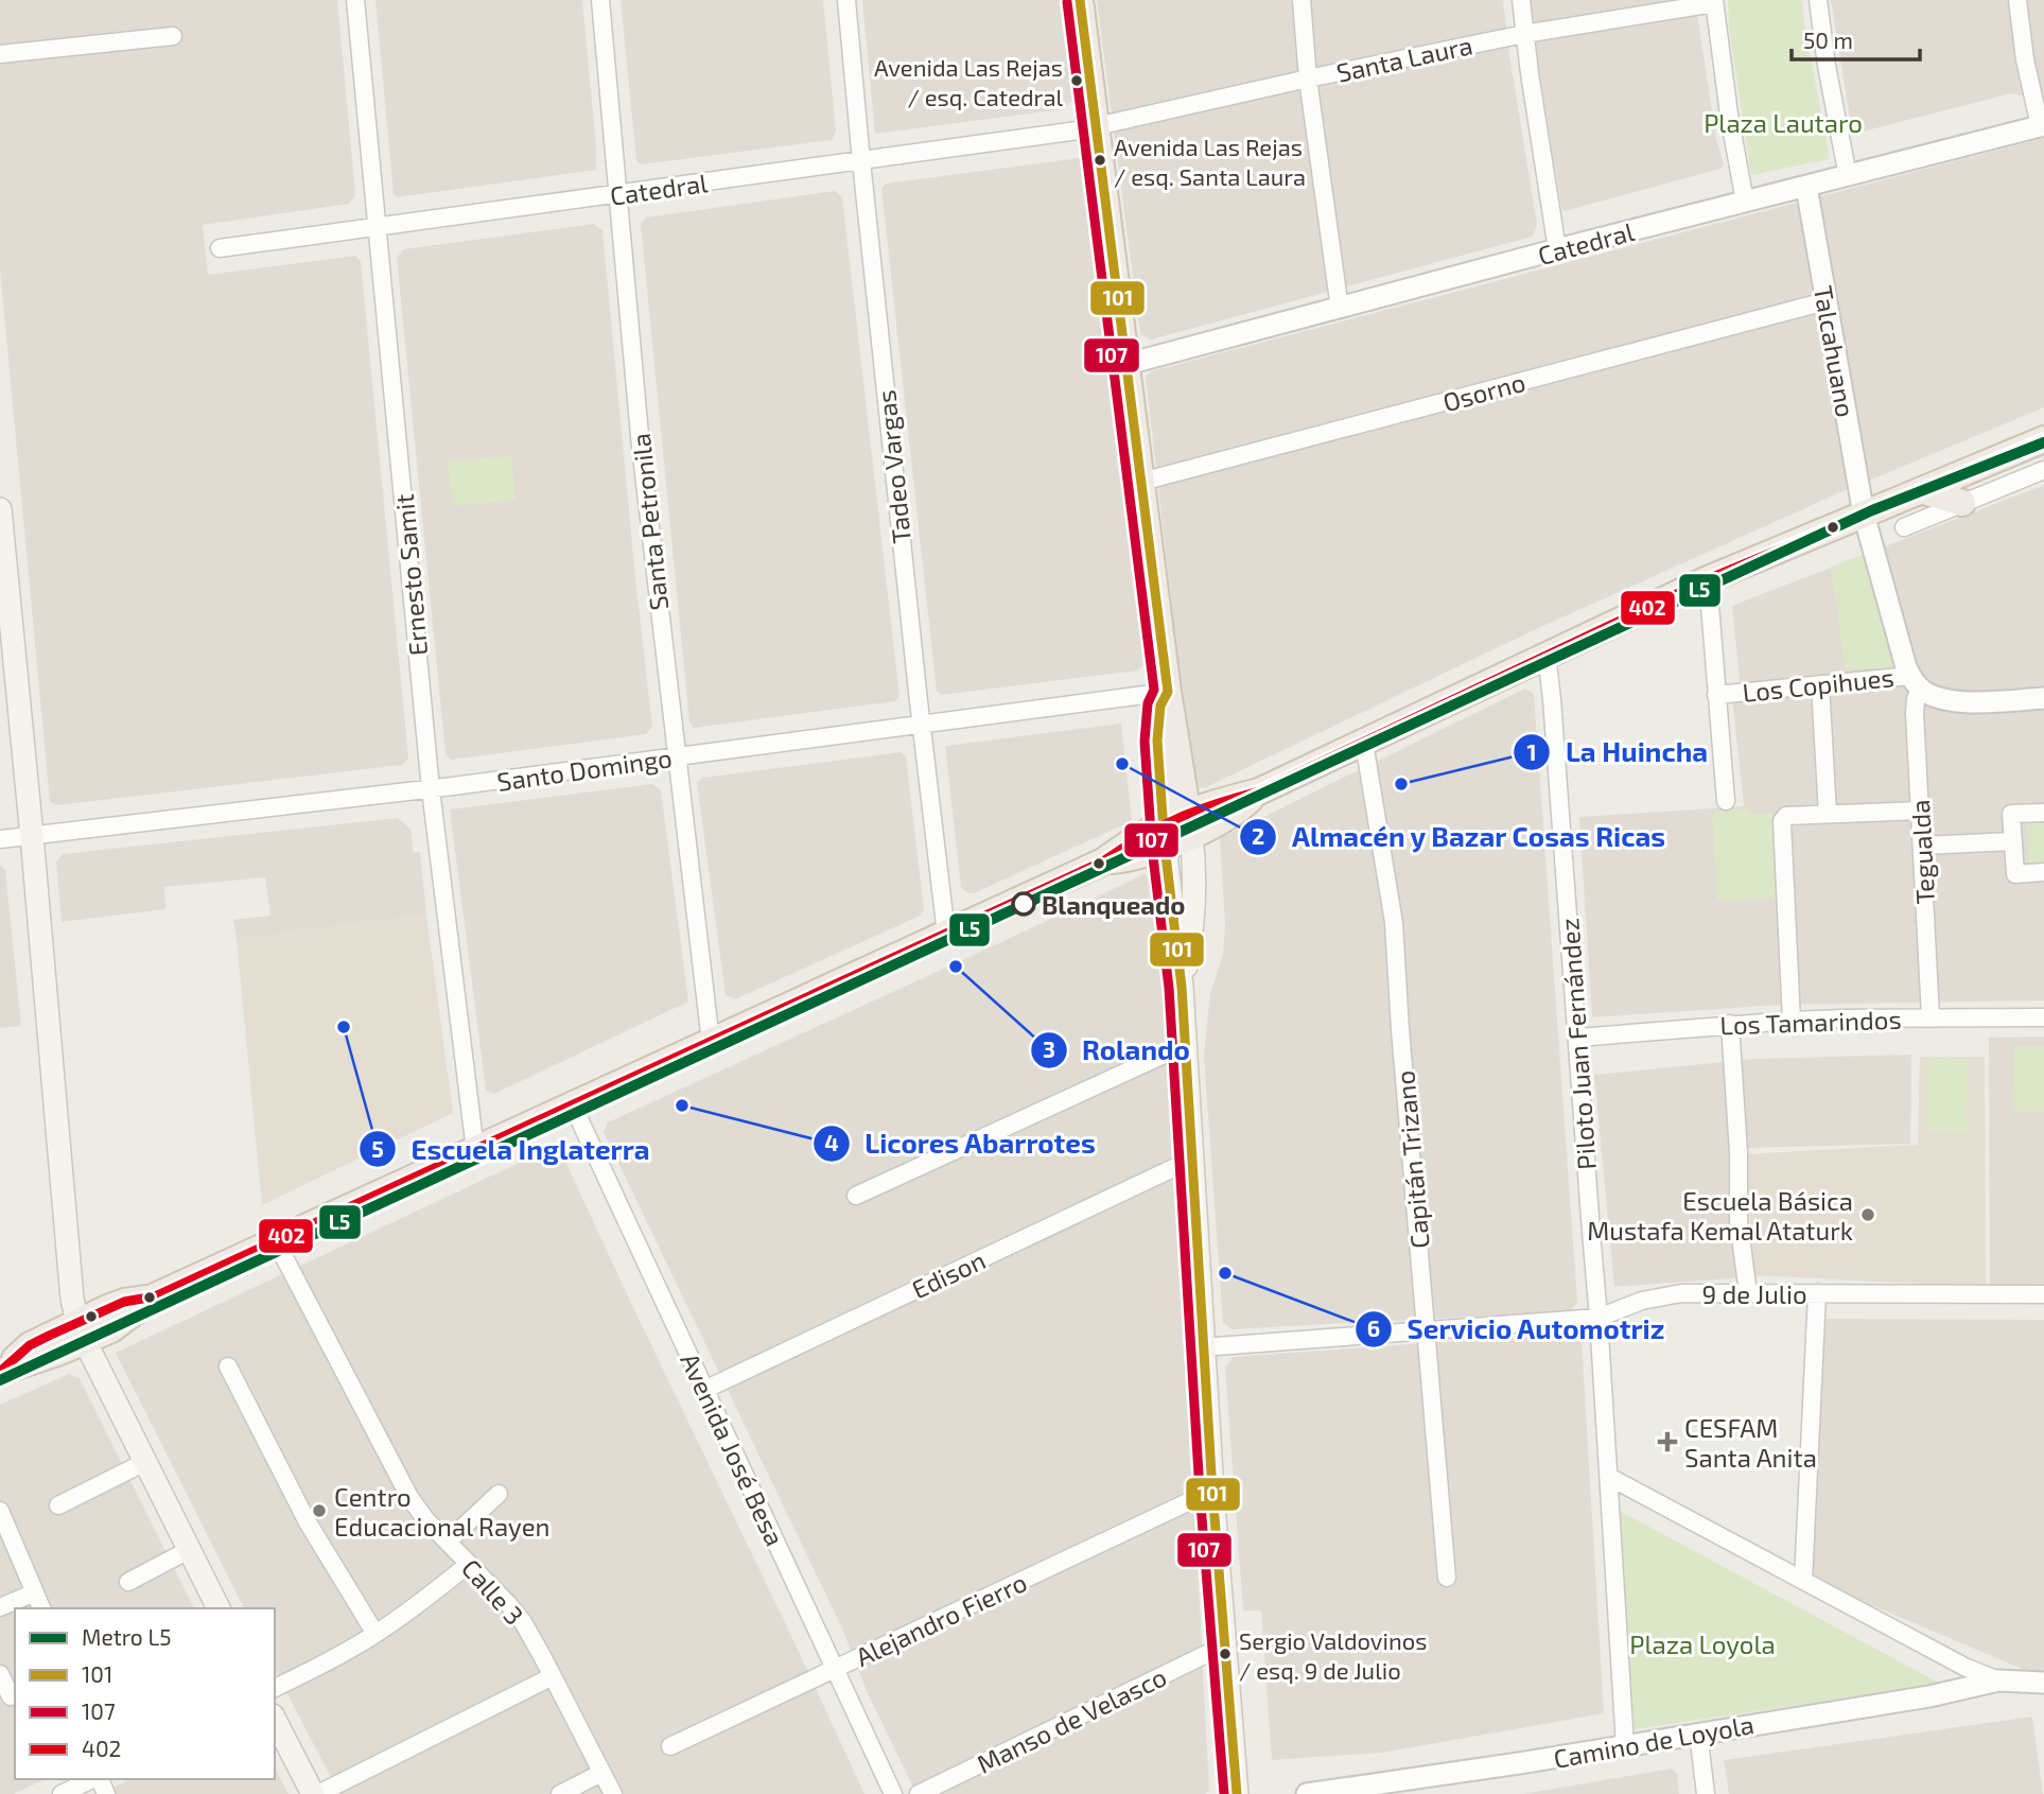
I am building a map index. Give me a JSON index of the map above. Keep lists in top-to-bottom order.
{
  "streets": {
    "street": [
      "Santa Laura",
      "Catedral",
      "Talcahuano",
      "Osorno",
      "Tadeo Vargas",
      "Santa Petronila",
      "Ernesto Samit",
      "Los Copihues",
      "Santo Domingo",
      "Tegualda",
      "Los Tamarindos",
      "Piloto Juan Fernández",
      "Capitán Trizano",
      "Edison",
      "9 de Julio",
      "Avenida José Besa",
      "Calle 3",
      "Alejandro Fierro",
      "Manso de Velasco",
      "Camino de Loyola"
    ]
  },
  "crossings": [
    ["Santa Laura", "Catedral"],
    ["Catedral", "Talcahuano"],
    ["Catedral", "Tadeo Vargas"],
    ["Catedral", "Santa Petronila"],
    ["Catedral", "Ernesto Samit"],
    ["Talcahuano", "Osorno"],
    ["Talcahuano", "Tegualda"],
    ["Tadeo Vargas", "Santo Domingo"],
    ["Santa Petronila", "Santo Domingo"],
    ["Ernesto Samit", "Santo Domingo"],
    ["Los Copihues", "Tegualda"],
    ["Tegualda", "Los Tamarindos"],
    ["Los Tamarindos", "Piloto Juan Fernández"],
    ["Piloto Juan Fernández", "9 de Julio"],
    ["Piloto Juan Fernández", "Camino de Loyola"],
    ["Capitán Trizano", "9 de Julio"],
    ["Edison", "Avenida José Besa"],
    ["Avenida José Besa", "Alejandro Fierro"]
  ],
  "parks": ["Plaza Lautaro", "Plaza Loyola"],
  "places": {
    "other": [
      "Avenida Las Rejas / esq. Catedral",
      "Avenida Las Rejas / esq. Santa Laura",
      "Almacén y Bazar Cosas Ricas",
      "La Huincha",
      "Blanqueado",
      "Rolando",
      "Escuela Inglaterra",
      "Licores Abarrotes",
      "Escuela Básica Mustafa Kemal Ataturk",
      "Servicio Automotriz",
      "Centro Educacional Rayen",
      "Sergio Valdovinos / esq. 9 de Julio"
    ],
    "health": ["CESFAM Santa Anita"]
  },
  "lines": [
    "transit line 101",
    "transit line 107",
    "transit line 402",
    "metro line L5"
  ],
  "legend": [
    "Metro L5",
    "101",
    "107",
    "402"
  ],
  "scale_bar": "50 m"
}
